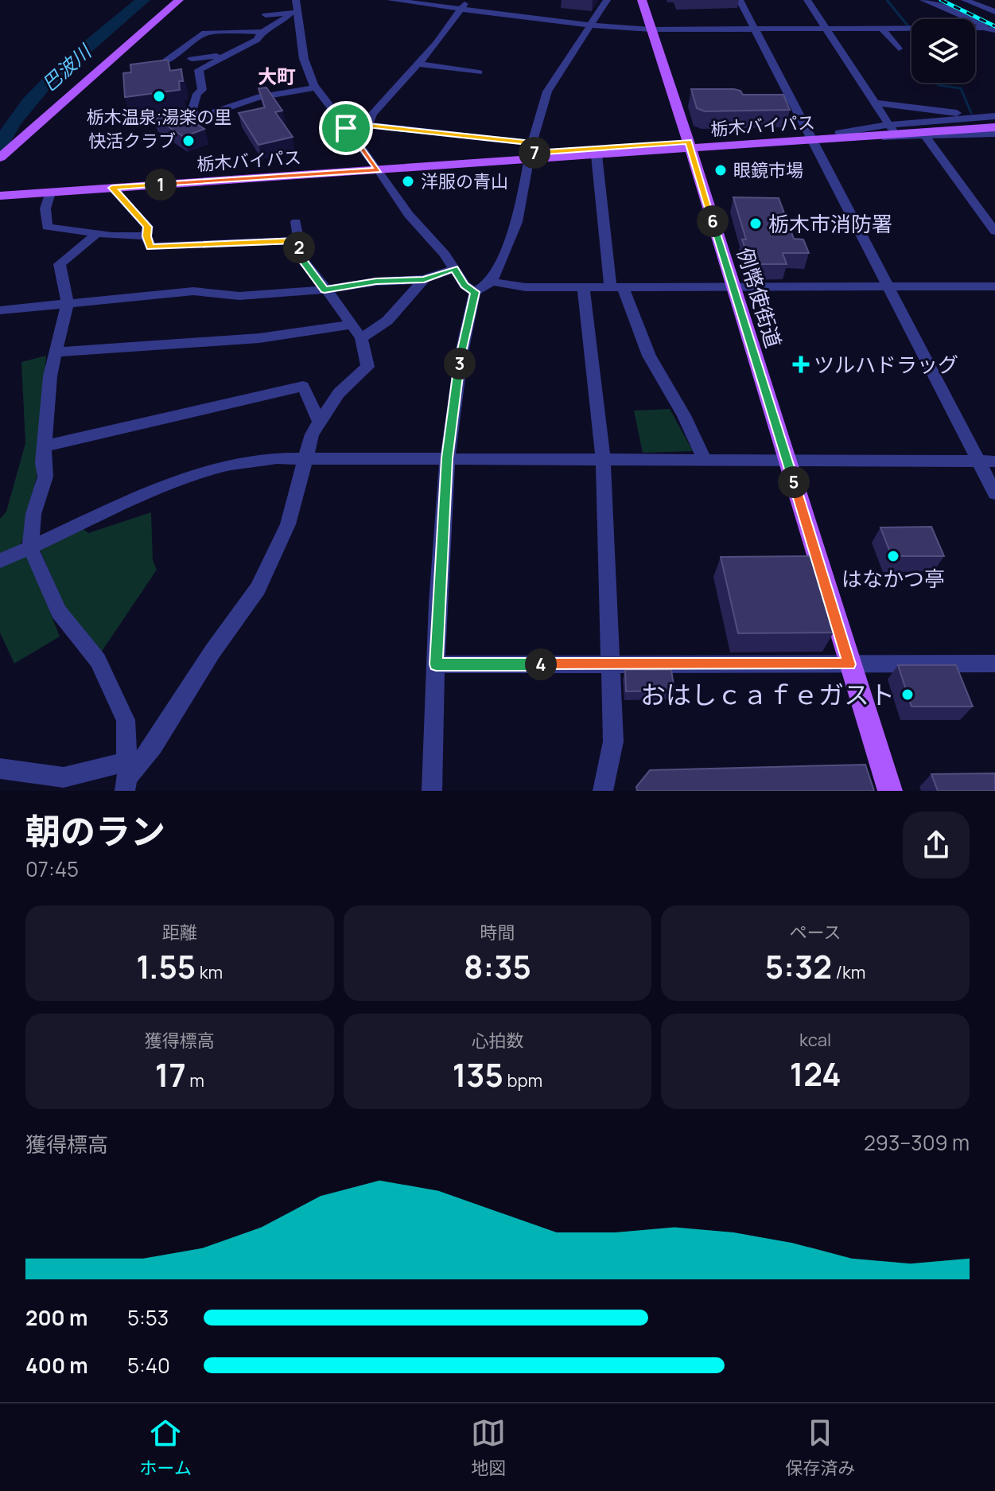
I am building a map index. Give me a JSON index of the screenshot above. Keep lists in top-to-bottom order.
{
  "streets": {
    "main road": ["栃木バイパス", "例幣使街道"]
  },
  "crossings": [
    ["栃木バイパス", "例幣使街道"]
  ],
  "districts": ["大町"],
  "water": ["巴波川"],
  "places": {
    "other": [
      "栃木温泉;湯楽の里",
      "快活クラブ",
      "眼鏡市場",
      "洋服の青山",
      "栃木市消防署",
      "はなかつ亭",
      "おはしｃａｆｅガスト"
    ],
    "health": ["ツルハドラッグ"]
  },
  "page": {
    "pins": [
      "7",
      "1",
      "6",
      "2",
      "3",
      "5",
      "4"
    ],
    "heading": ["朝のラン", "07:45"],
    "stats": [
      ["距離", "1.55 km"],
      ["時間", "8:35"],
      ["ペース", "5:32 /km"],
      ["獲得標高", "17 m"],
      ["心拍数", "135 bpm"],
      ["kcal", "124"]
    ],
    "chart": ["獲得標高", "293–309 m"],
    "list": [
      {
        "name": "200 m",
        "note": "5:53"
      },
      {
        "name": "400 m",
        "note": "5:40"
      }
    ],
    "tabs": ["ホーム", "地図", "保存済み"]
  }
}
